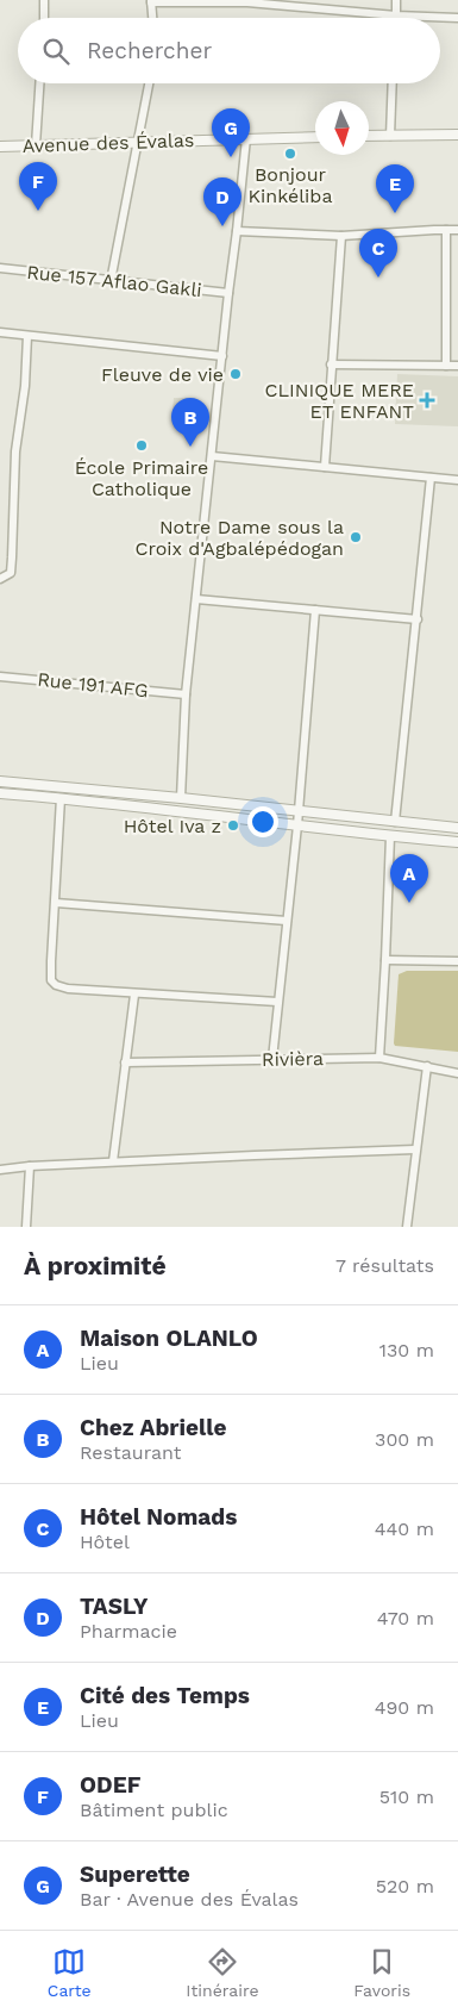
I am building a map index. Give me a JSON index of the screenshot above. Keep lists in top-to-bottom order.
{
  "streets": {
    "street": [
      "Avenue des Évalas",
      "Rue 157 Aflao Gakli",
      "Rue 191 AFG",
      "Rivièra"
    ]
  },
  "places": {
    "other": [
      "Bonjour Kinkéliba",
      "Fleuve de vie",
      "École Primaire Catholique",
      "Notre Dame sous la Croix d'Agbalépédogan",
      "Hôtel Iva z"
    ],
    "health": ["CLINIQUE MERE ET ENFANT"]
  },
  "north": "bottom",
  "page": {
    "search": "Rechercher",
    "pins": [
      "G",
      "F",
      "E",
      "D",
      "C",
      "B",
      "A"
    ],
    "heading": ["À proximité", "7 résultats"],
    "list": [
      {
        "mark": "A",
        "name": "Maison OLANLO",
        "note": "Lieu",
        "value": "130 m"
      },
      {
        "mark": "B",
        "name": "Chez Abrielle",
        "note": "Restaurant",
        "value": "300 m"
      },
      {
        "mark": "C",
        "name": "Hôtel Nomads",
        "note": "Hôtel",
        "value": "440 m"
      },
      {
        "mark": "D",
        "name": "TASLY",
        "note": "Pharmacie",
        "value": "470 m"
      },
      {
        "mark": "E",
        "name": "Cité des Temps",
        "note": "Lieu",
        "value": "490 m"
      },
      {
        "mark": "F",
        "name": "ODEF",
        "note": "Bâtiment public",
        "value": "510 m"
      },
      {
        "mark": "G",
        "name": "Superette",
        "note": "Bar · Avenue des Évalas",
        "value": "520 m"
      }
    ],
    "nav": ["Carte", "Itinéraire", "Favoris"]
  }
}
